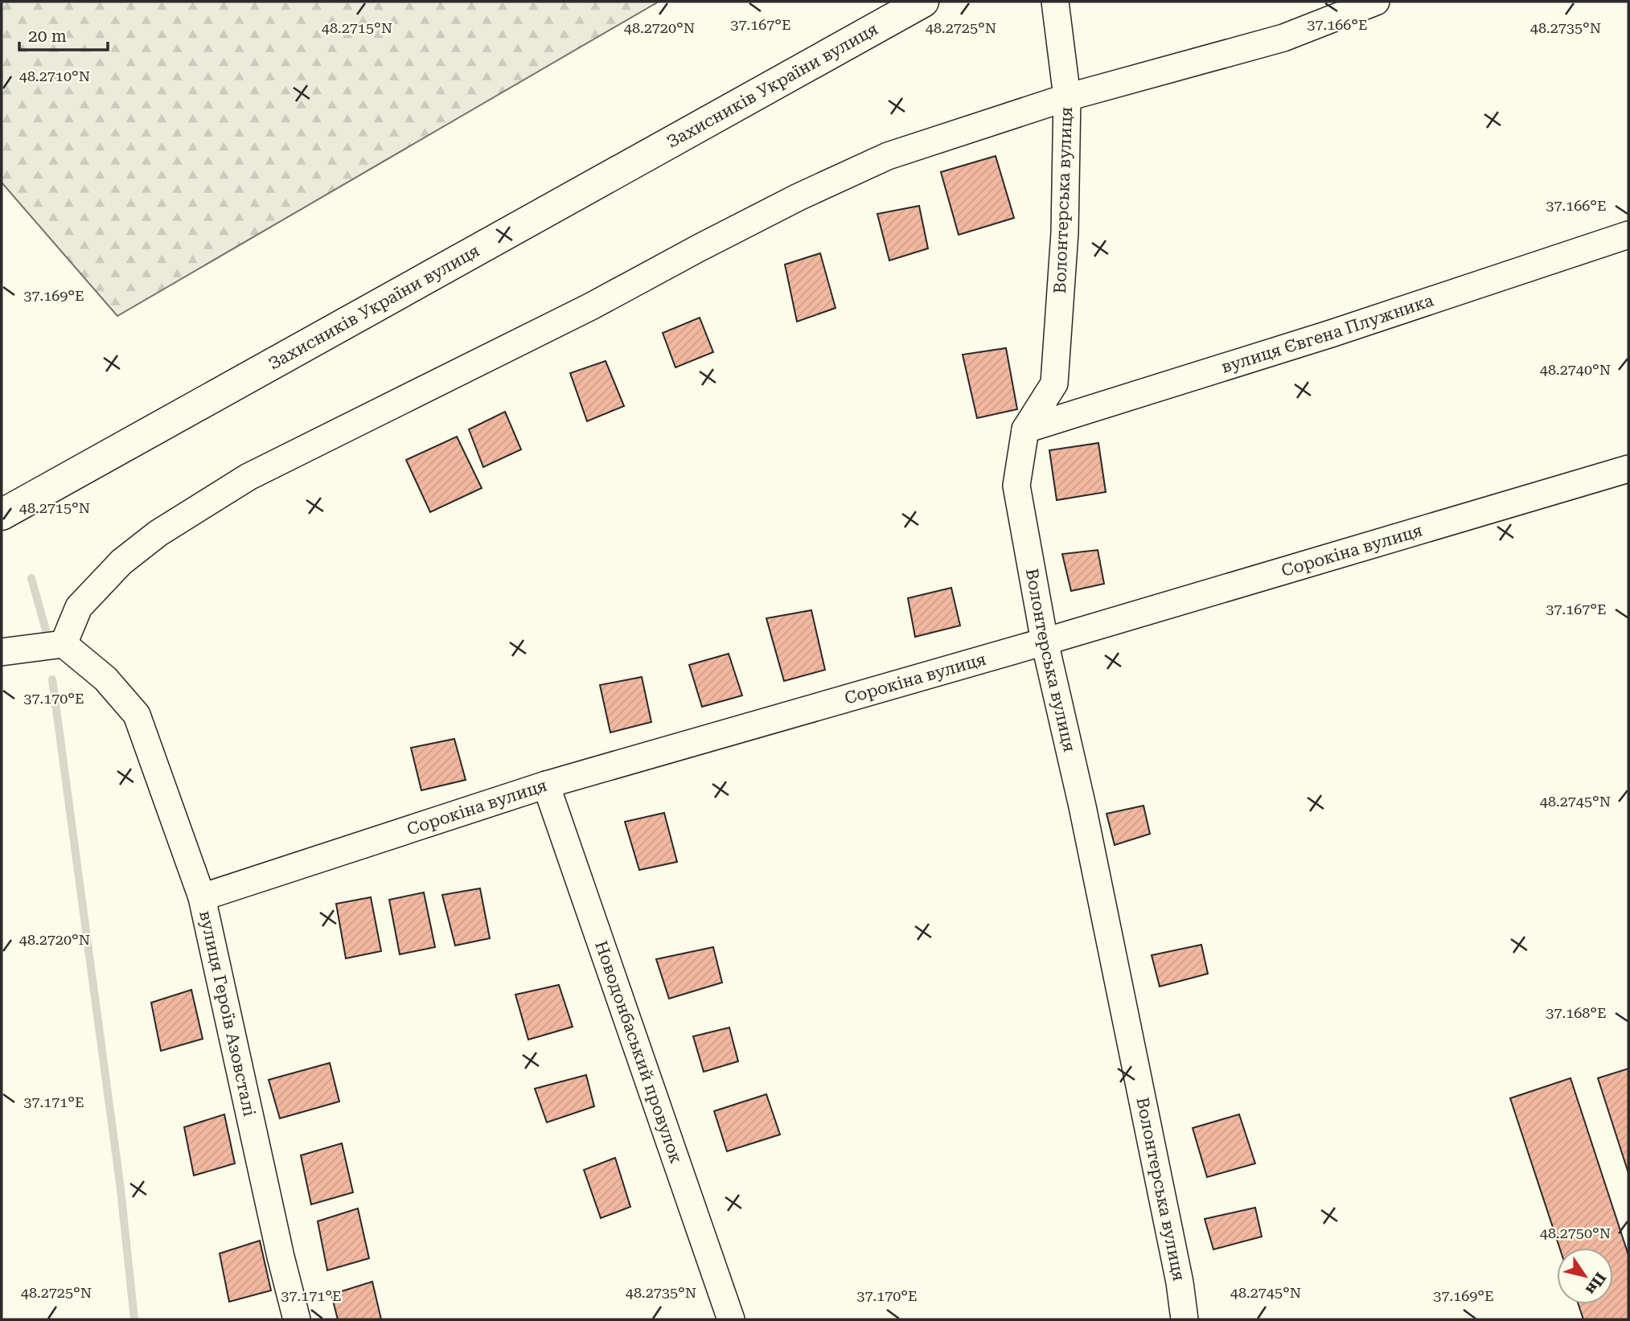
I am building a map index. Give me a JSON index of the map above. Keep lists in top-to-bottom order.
{
  "streets": {
    "highway": ["Захисників України вулиця"],
    "street": [
      "Волонтерська вулиця",
      "вулиця Євгена Плужника",
      "Сорокіна вулиця",
      "вулиця Героїв Азовсталі",
      "Новодонбаський провулок"
    ]
  },
  "crossings": [
    ["Волонтерська вулиця", "вулиця Євгена Плужника"],
    ["Волонтерська вулиця", "Сорокіна вулиця"],
    ["Сорокіна вулиця", "вулиця Героїв Азовсталі"],
    ["Сорокіна вулиця", "Новодонбаський провулок"]
  ],
  "scale_bar": "20 m",
  "north": "bottom right",
  "coordinates": [
    "37.167°E",
    "37.166°E",
    "48.2715°N",
    "48.2720°N",
    "48.2725°N",
    "48.2735°N",
    "48.2710°N",
    "37.169°E",
    "48.2740°N",
    "37.170°E",
    "48.2745°N",
    "37.168°E",
    "37.171°E",
    "48.2750°N"
  ]
}
